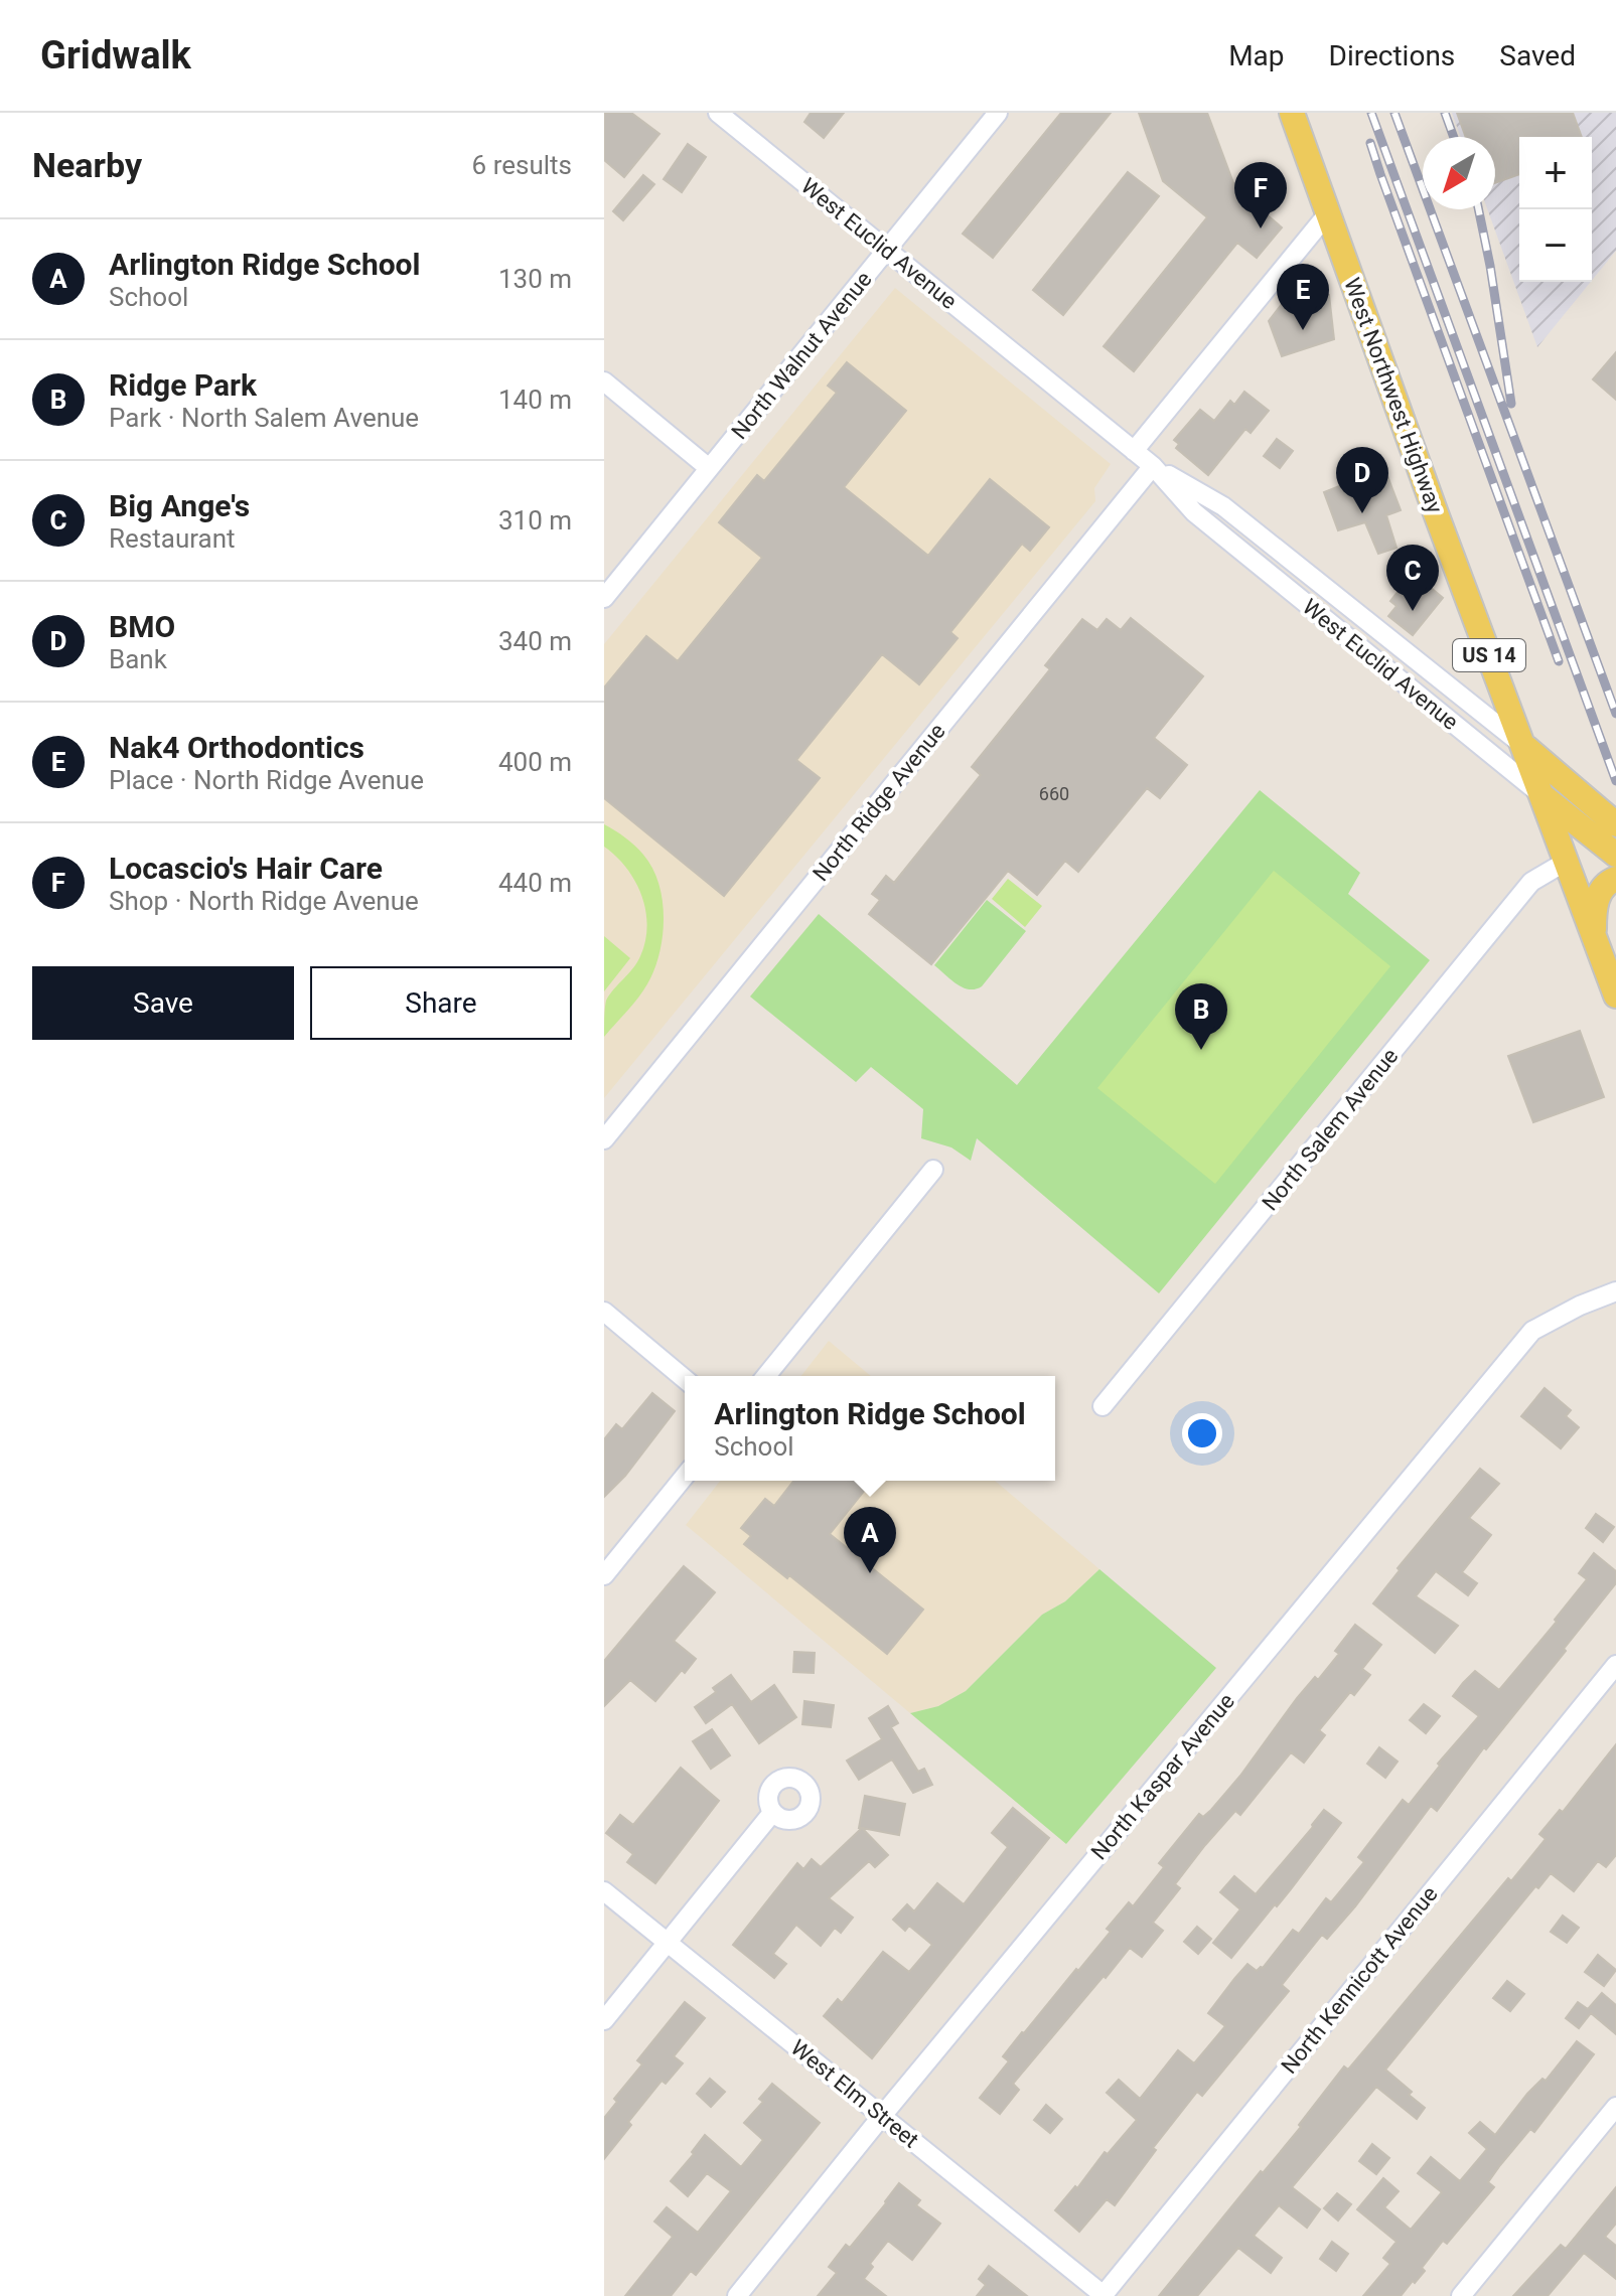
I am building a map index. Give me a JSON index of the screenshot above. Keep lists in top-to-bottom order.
{
  "streets": {
    "main road": ["West Euclid Avenue", "West Northwest Highway", "US 14"],
    "street": [
      "North Walnut Avenue",
      "North Ridge Avenue",
      "North Salem Avenue",
      "North Kaspar Avenue",
      "North Kennicott Avenue",
      "West Elm Street"
    ]
  },
  "crossings": [
    ["West Euclid Avenue", "North Walnut Avenue"],
    ["West Euclid Avenue", "West Northwest Highway"],
    ["West Euclid Avenue", "North Ridge Avenue"],
    ["West Northwest Highway", "North Salem Avenue"],
    ["North Kaspar Avenue", "West Elm Street"],
    ["North Kennicott Avenue", "West Elm Street"]
  ],
  "house_numbers": ["660"],
  "north": "bottom left",
  "page": {
    "header": "Gridwalk",
    "nav": ["Map", "Directions", "Saved"],
    "heading": ["Nearby", "6 results"],
    "map_buttons": ["+", "−"],
    "pins": [
      "F",
      "E",
      "D",
      "C",
      "B",
      "A"
    ],
    "list": [
      {
        "mark": "A",
        "name": "Arlington Ridge School",
        "note": "School",
        "value": "130 m"
      },
      {
        "mark": "B",
        "name": "Ridge Park",
        "note": "Park · North Salem Avenue",
        "value": "140 m"
      },
      {
        "mark": "C",
        "name": "Big Ange's",
        "note": "Restaurant",
        "value": "310 m"
      },
      {
        "mark": "D",
        "name": "BMO",
        "note": "Bank",
        "value": "340 m"
      },
      {
        "mark": "E",
        "name": "Nak4 Orthodontics",
        "note": "Place · North Ridge Avenue",
        "value": "400 m"
      },
      {
        "mark": "F",
        "name": "Locascio's Hair Care",
        "note": "Shop · North Ridge Avenue",
        "value": "440 m"
      }
    ],
    "buttons": ["Save", "Share"],
    "popup": ["Arlington Ridge School", "School"]
  }
}
